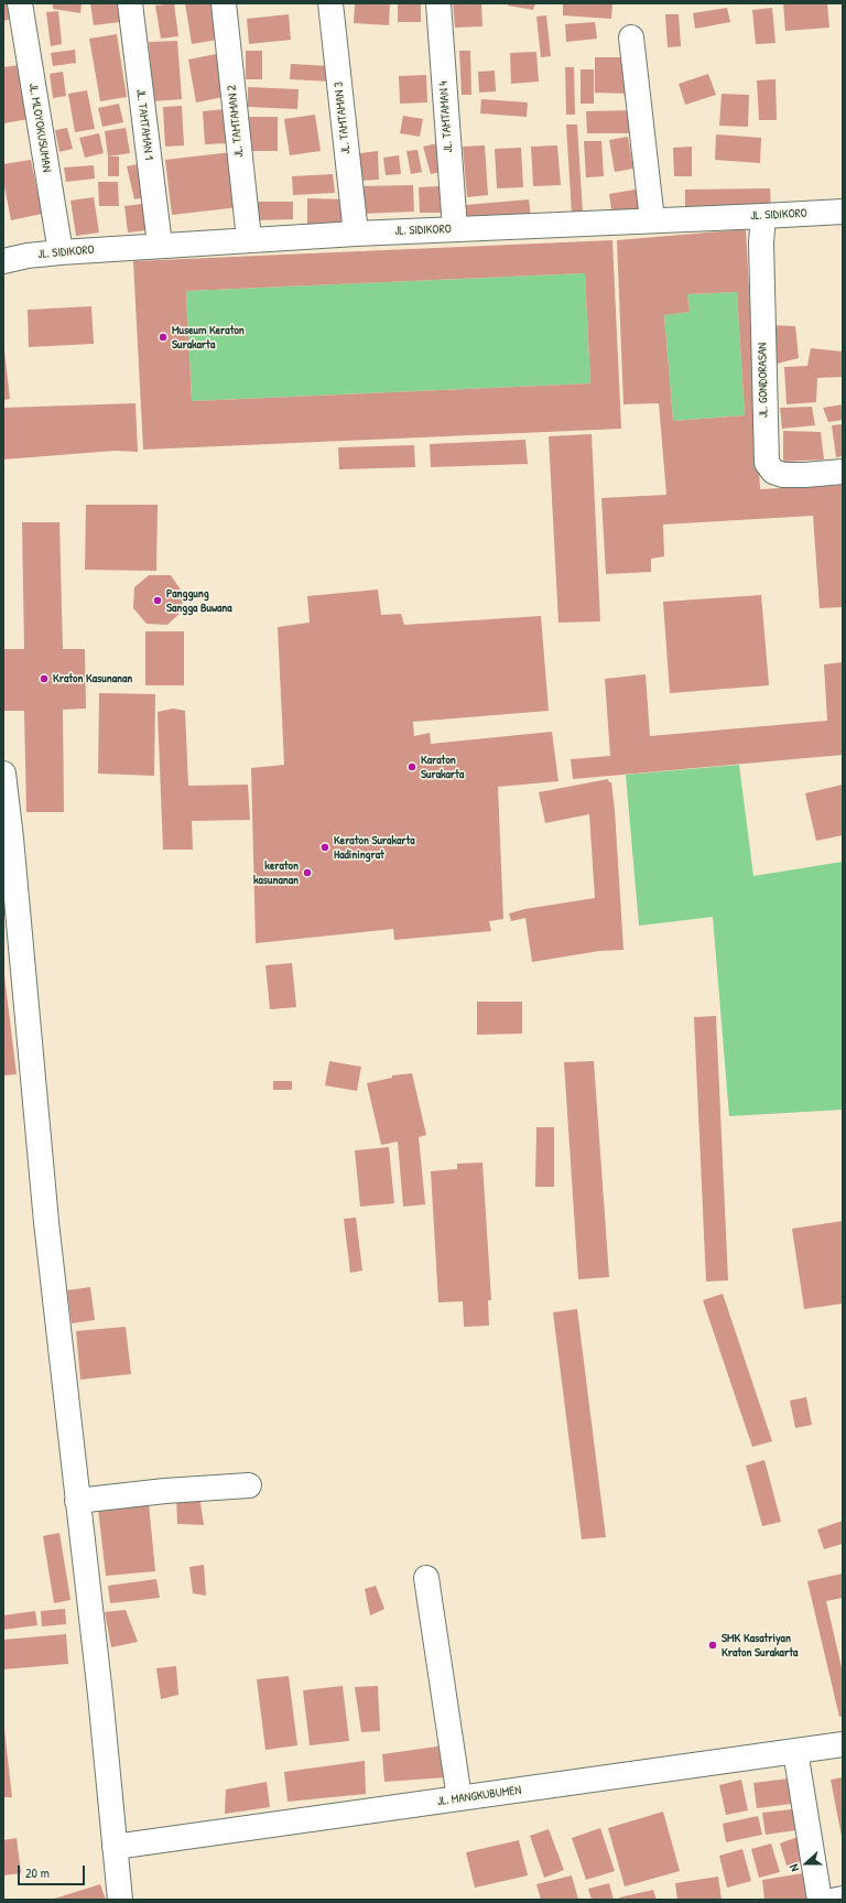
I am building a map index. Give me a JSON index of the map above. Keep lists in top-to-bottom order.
{
  "streets": {
    "street": [
      "JL. TAMTAMAN 4",
      "JL. TAMTAMAN 3",
      "JL. TAMTAMAN 2",
      "JL. TAMTAMAN 1",
      "JL. MLOYOKUSUMAN",
      "JL. SIDIKORO",
      "JL. GONDORASAN",
      "JL. MANGKUBUMEN"
    ]
  },
  "crossings": [
    ["JL. TAMTAMAN 4", "JL. SIDIKORO"],
    ["JL. TAMTAMAN 3", "JL. SIDIKORO"],
    ["JL. TAMTAMAN 2", "JL. SIDIKORO"],
    ["JL. TAMTAMAN 1", "JL. SIDIKORO"],
    ["JL. MLOYOKUSUMAN", "JL. SIDIKORO"],
    ["JL. SIDIKORO", "JL. GONDORASAN"]
  ],
  "places": [
    "Museum Keraton Surakarta",
    "Panggung Sangga Buwana",
    "Kraton Kasunanan",
    "Karaton Surakarta",
    "Keraton Surakarta Hadiningrat",
    "keraton kasunanan",
    "SMK Kasatriyan Kraton Surakarta"
  ],
  "scale_bar": "20 m",
  "north": "left"
}
